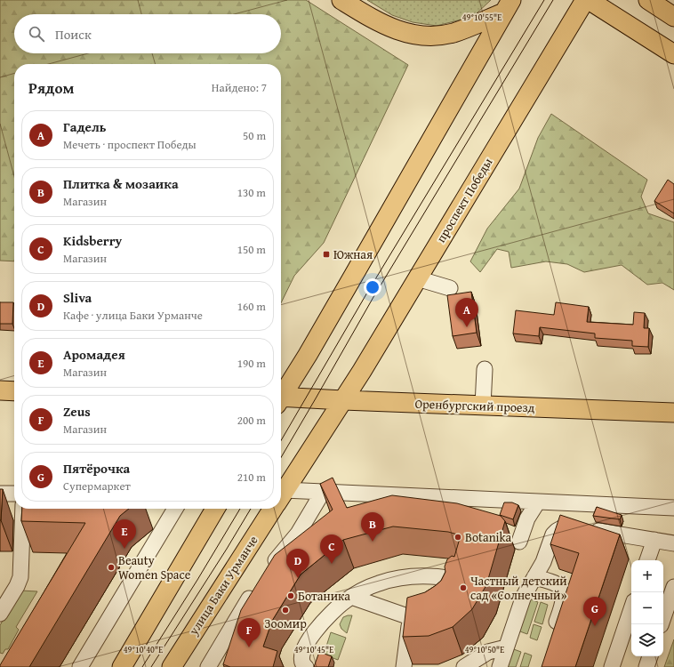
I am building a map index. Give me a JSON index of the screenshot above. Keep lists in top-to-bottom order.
{
  "streets": {
    "main road": ["проспект Победы", "Оренбургский проезд", "улица Баки Урманче"]
  },
  "crossings": [
    ["проспект Победы", "Оренбургский проезд"],
    ["проспект Победы", "улица Баки Урманче"],
    ["Оренбургский проезд", "улица Баки Урманче"]
  ],
  "places": {
    "transit": ["Южная"],
    "other": [
      "Botanika",
      "Beauty Women Space",
      "Частный детский сад «Солнечный»",
      "Ботаника",
      "Зоомир"
    ]
  },
  "page": {
    "search": "Поиск",
    "heading": ["Рядом", "Найдено: 7"],
    "list": [
      {
        "mark": "A",
        "name": "Гадель",
        "note": "Мечеть · проспект Победы",
        "value": "50 m"
      },
      {
        "mark": "B",
        "name": "Плитка & мозаика",
        "note": "Магазин",
        "value": "130 m"
      },
      {
        "mark": "C",
        "name": "Kidsberry",
        "note": "Магазин",
        "value": "150 m"
      },
      {
        "mark": "D",
        "name": "Sliva",
        "note": "Кафе · улица Баки Урманче",
        "value": "160 m"
      },
      {
        "mark": "E",
        "name": "Аромадея",
        "note": "Магазин",
        "value": "190 m"
      },
      {
        "mark": "F",
        "name": "Zeus",
        "note": "Магазин",
        "value": "200 m"
      },
      {
        "mark": "G",
        "name": "Пятёрочка",
        "note": "Супермаркет",
        "value": "210 m"
      }
    ],
    "pins": [
      "A",
      "B",
      "E",
      "C",
      "D",
      "G",
      "F"
    ],
    "map_buttons": ["+", "−"]
  },
  "coordinates": [
    "49°10'55\"E",
    "49°10'40\"E",
    "49°10'45\"E",
    "49°10'50\"E"
  ]
}
